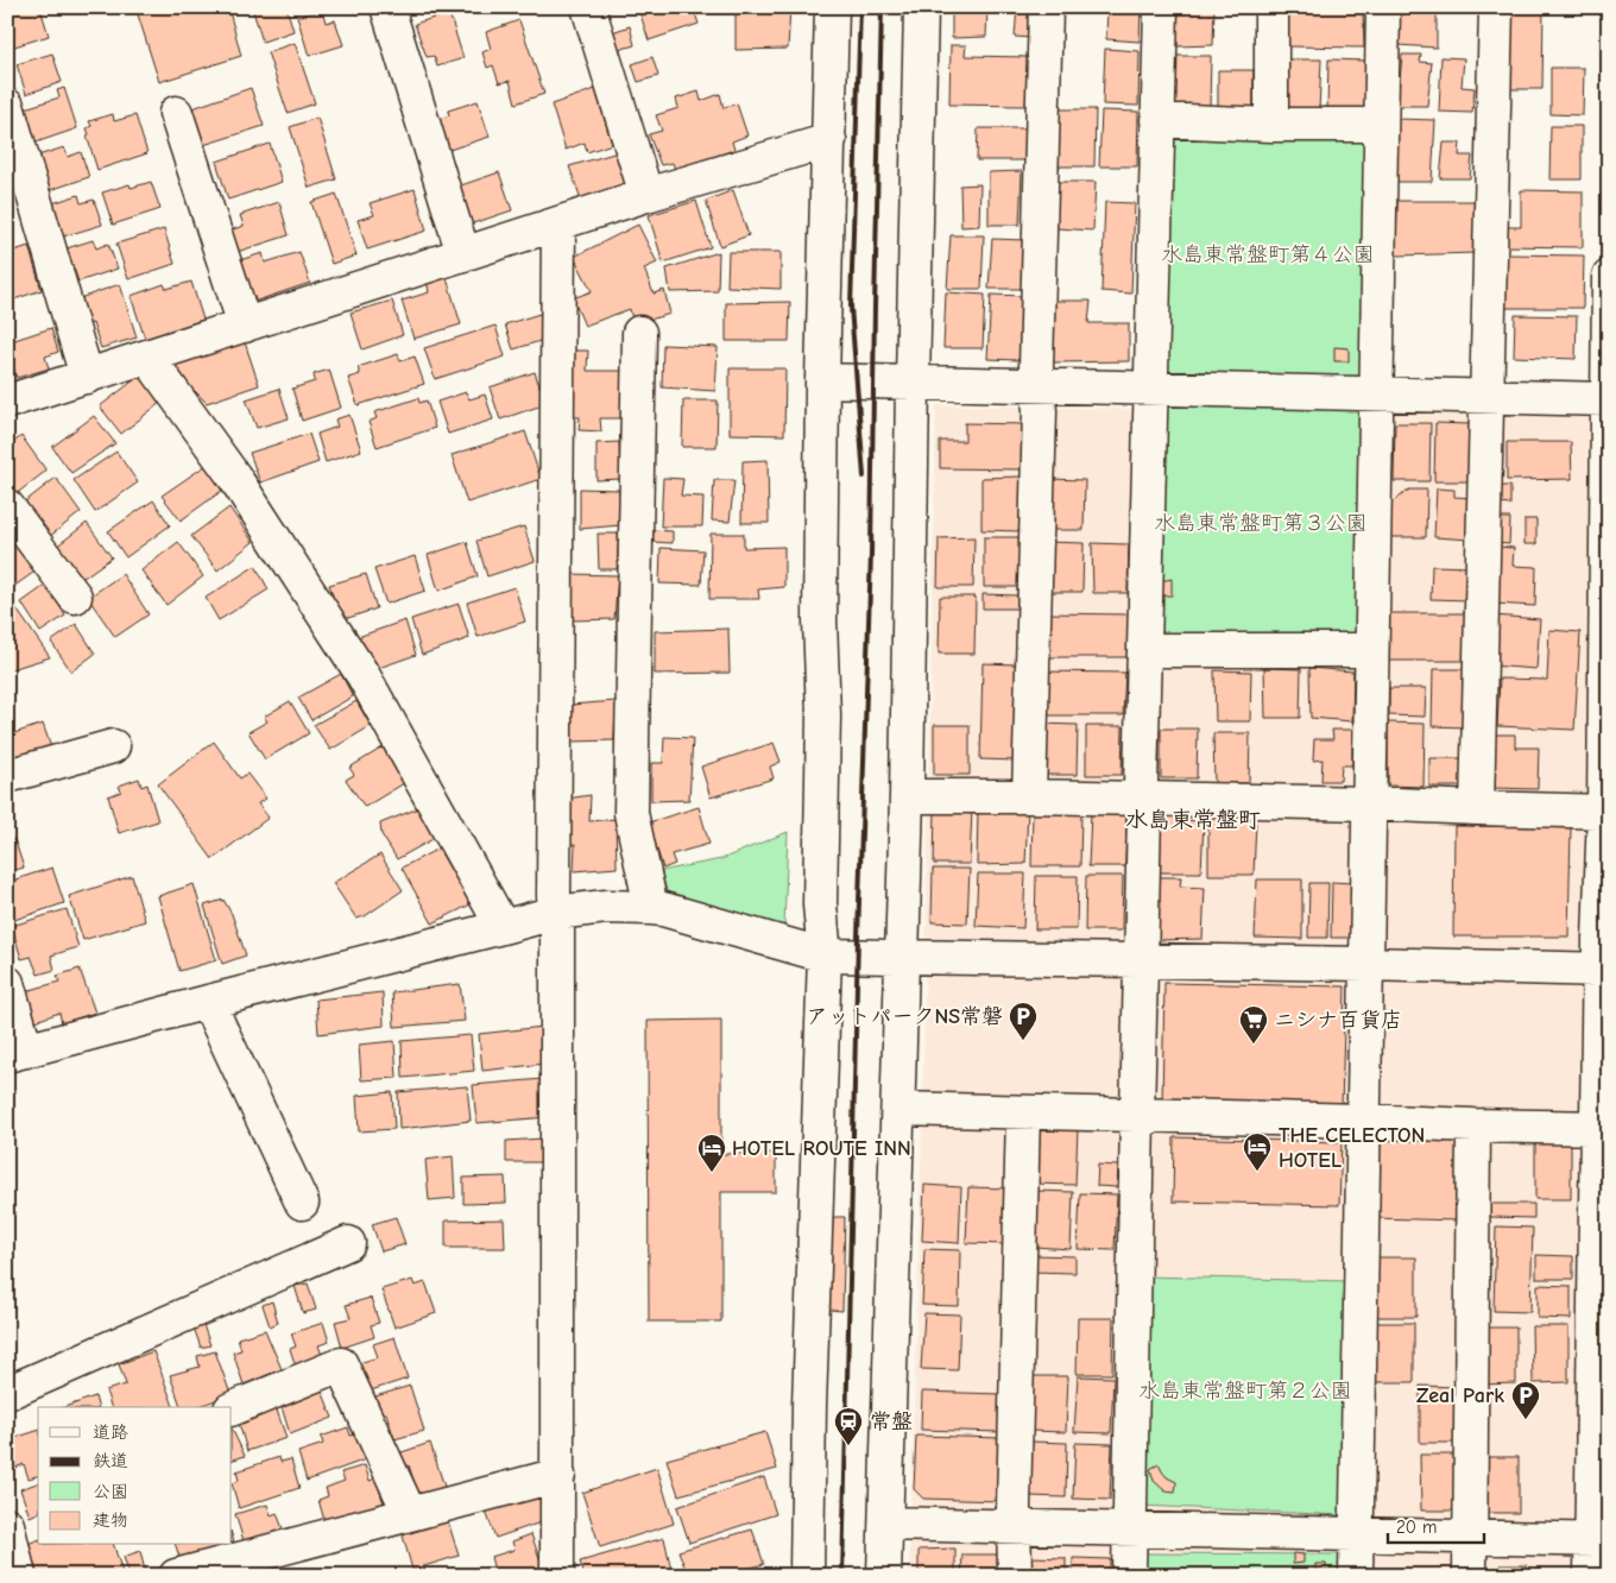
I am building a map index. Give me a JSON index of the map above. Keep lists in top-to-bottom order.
{
  "districts": ["水島東常盤町"],
  "parks": ["水島東常盤町第４公園", "水島東常盤町第３公園", "水島東常盤町第２公園"],
  "places": {
    "parking": ["アットパークNS常磐", "Zeal Park"],
    "supermarket": ["ニシナ百貨店"],
    "hotel": ["THE CELECTON HOTEL", "HOTEL ROUTE INN"],
    "station": ["常盤"]
  },
  "legend": [
    "道路",
    "鉄道",
    "公園",
    "建物"
  ],
  "scale_bar": "20 m"
}
